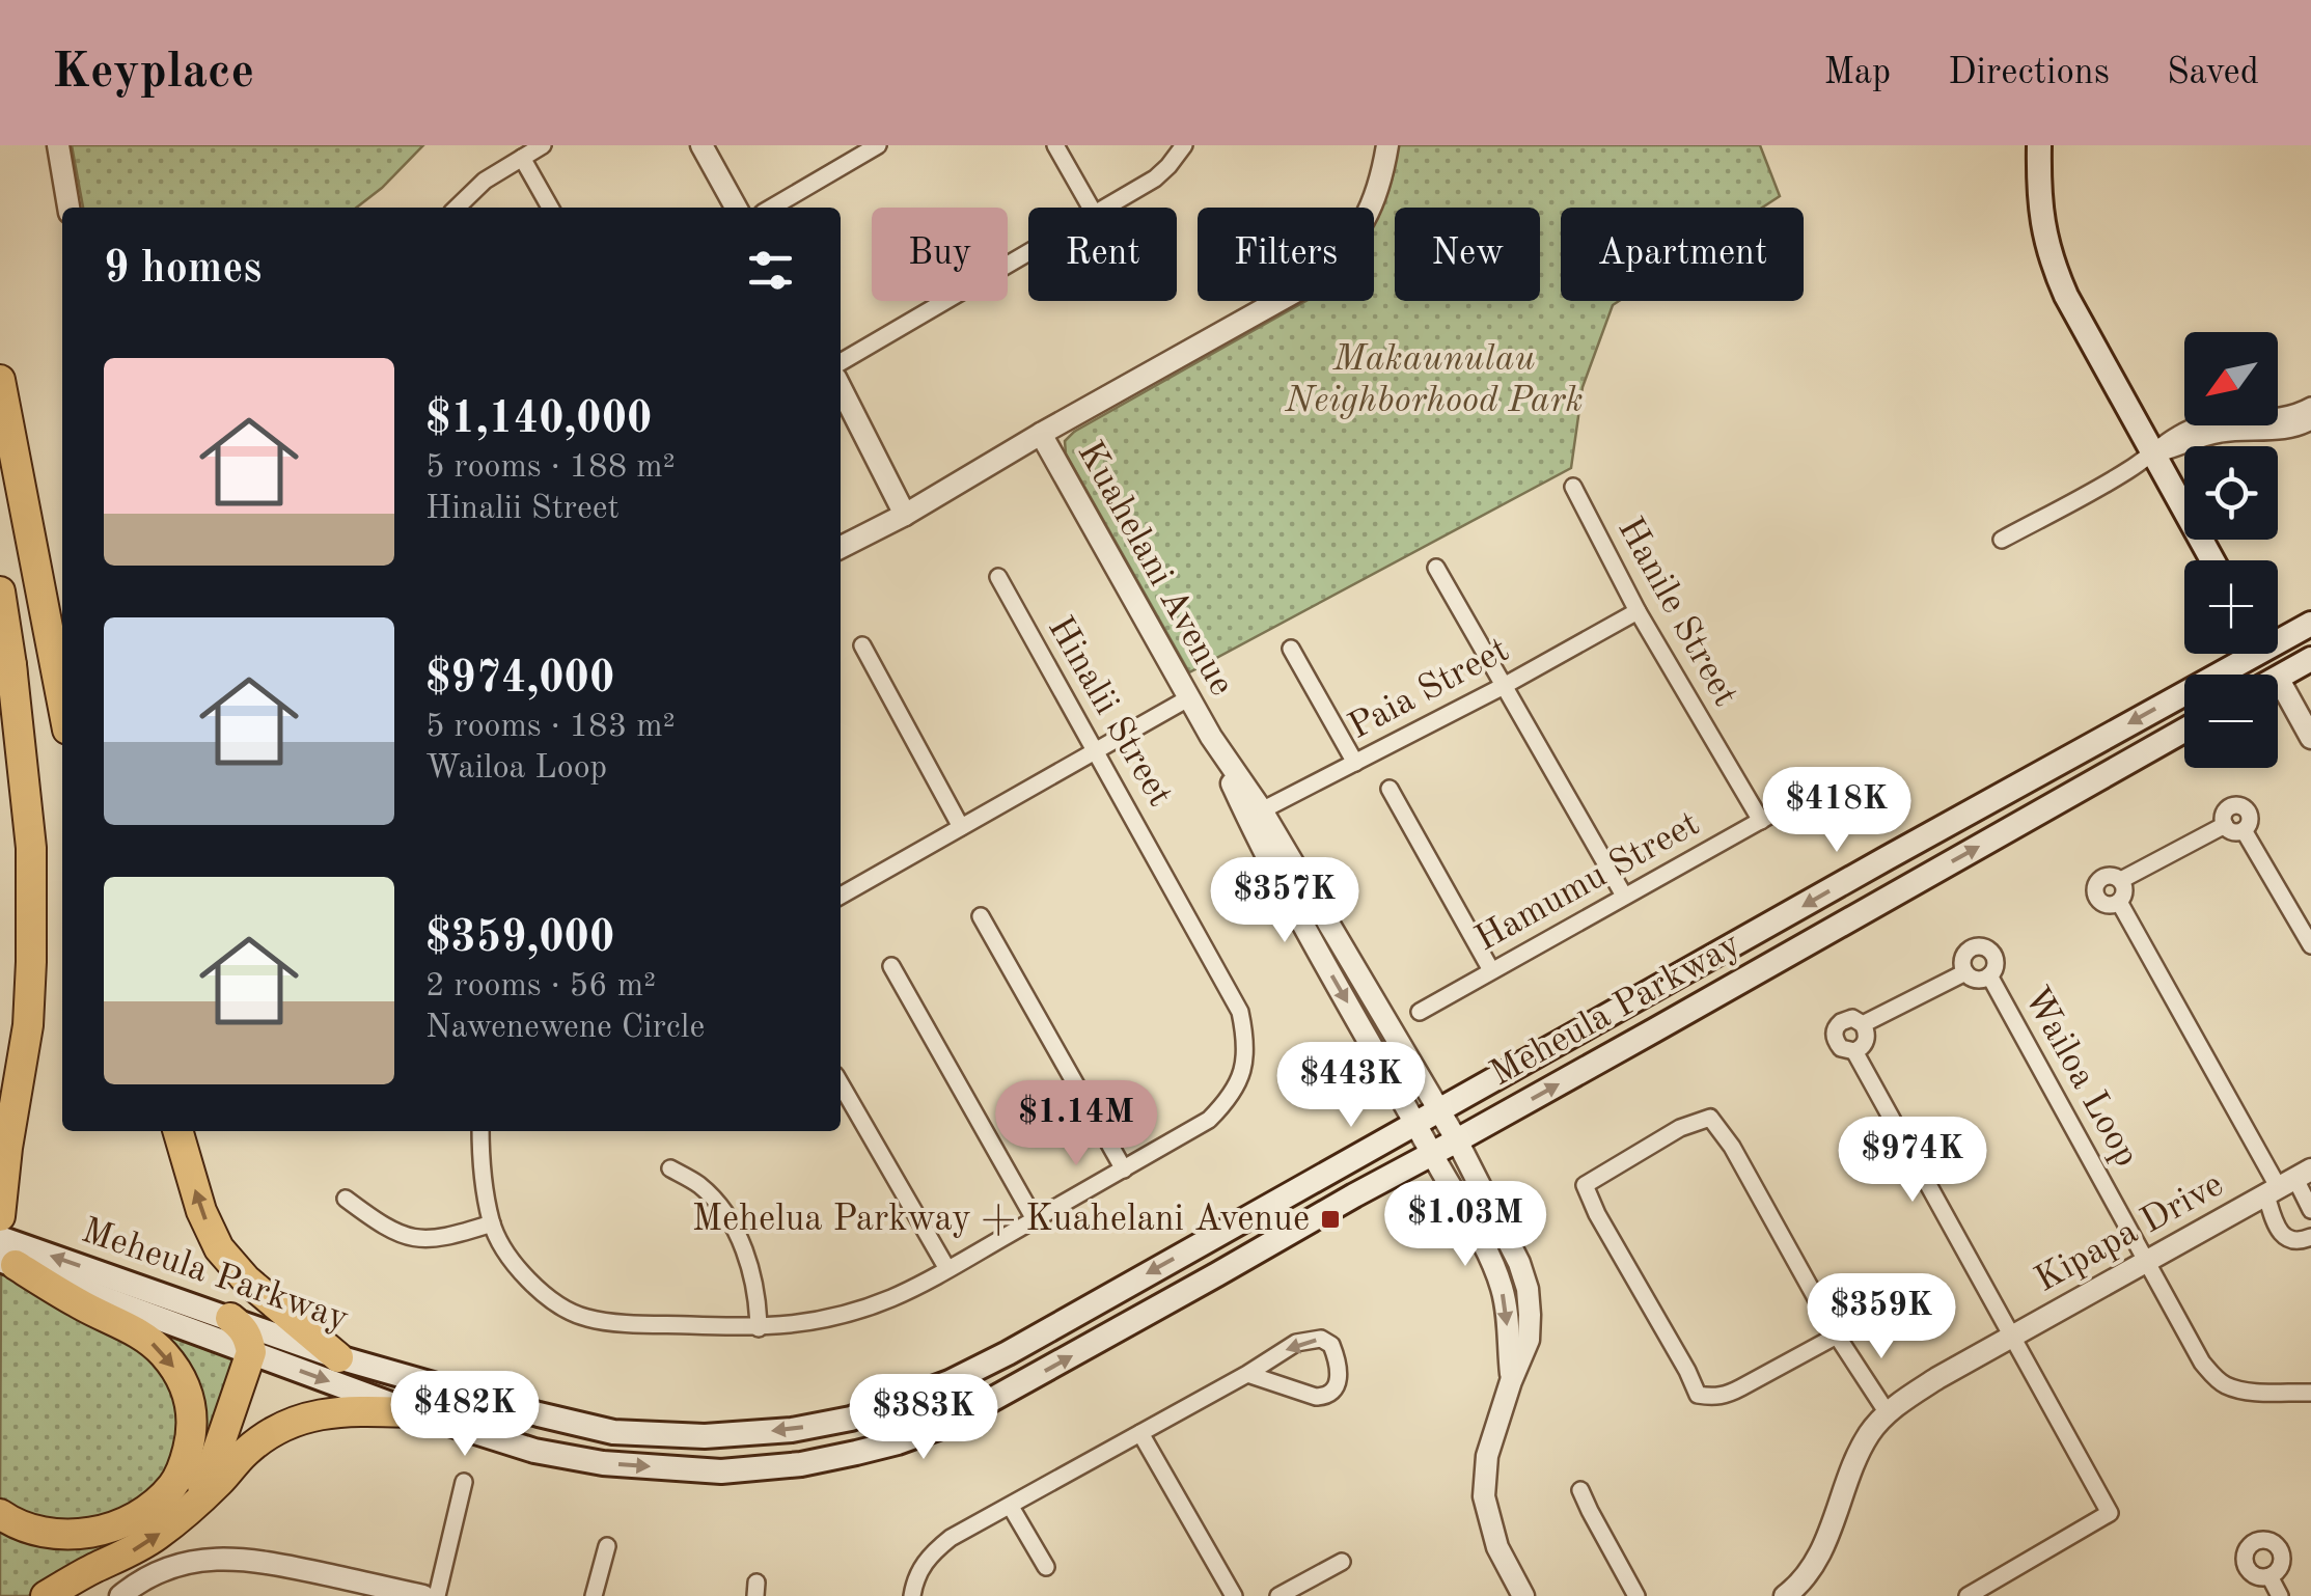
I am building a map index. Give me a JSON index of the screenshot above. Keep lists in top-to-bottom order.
{
  "streets": {
    "main road": ["Meheula Parkway"],
    "street": [
      "Kuahelani Avenue",
      "Hanile Street",
      "Paia Street",
      "Hinalii Street",
      "Hamumu Street",
      "Wailoa Loop",
      "Kipapa Drive"
    ]
  },
  "crossings": [
    ["Kuahelani Avenue", "Paia Street"],
    ["Kuahelani Avenue", "Meheula Parkway"],
    ["Hanile Street", "Paia Street"],
    ["Hanile Street", "Hamumu Street"],
    ["Wailoa Loop", "Kipapa Drive"]
  ],
  "parks": ["Makaunulau Neighborhood Park"],
  "places": {
    "transit": ["Mehelua Parkway + Kuahelani Avenue"]
  },
  "north": "bottom left",
  "page": {
    "header": "Keyplace",
    "nav": ["Map", "Directions", "Saved"],
    "chip": [
      "Buy",
      "Rent",
      "Filters",
      "New",
      "Apartment"
    ],
    "heading": "9 homes",
    "map_buttons": ["+", "−"],
    "list": [
      {
        "name": "$1,140,000",
        "note": "5 rooms · 188 m² · Hinalii Street"
      },
      {
        "name": "$974,000",
        "note": "5 rooms · 183 m² · Wailoa Loop"
      },
      {
        "name": "$359,000",
        "note": "2 rooms · 56 m² · Nawenewene Circle"
      }
    ],
    "price": [
      "$418K",
      "$357K",
      "$443K",
      "$1.14M",
      "$974K",
      "$1.03M",
      "$359K",
      "$482K",
      "$383K"
    ]
  }
}
